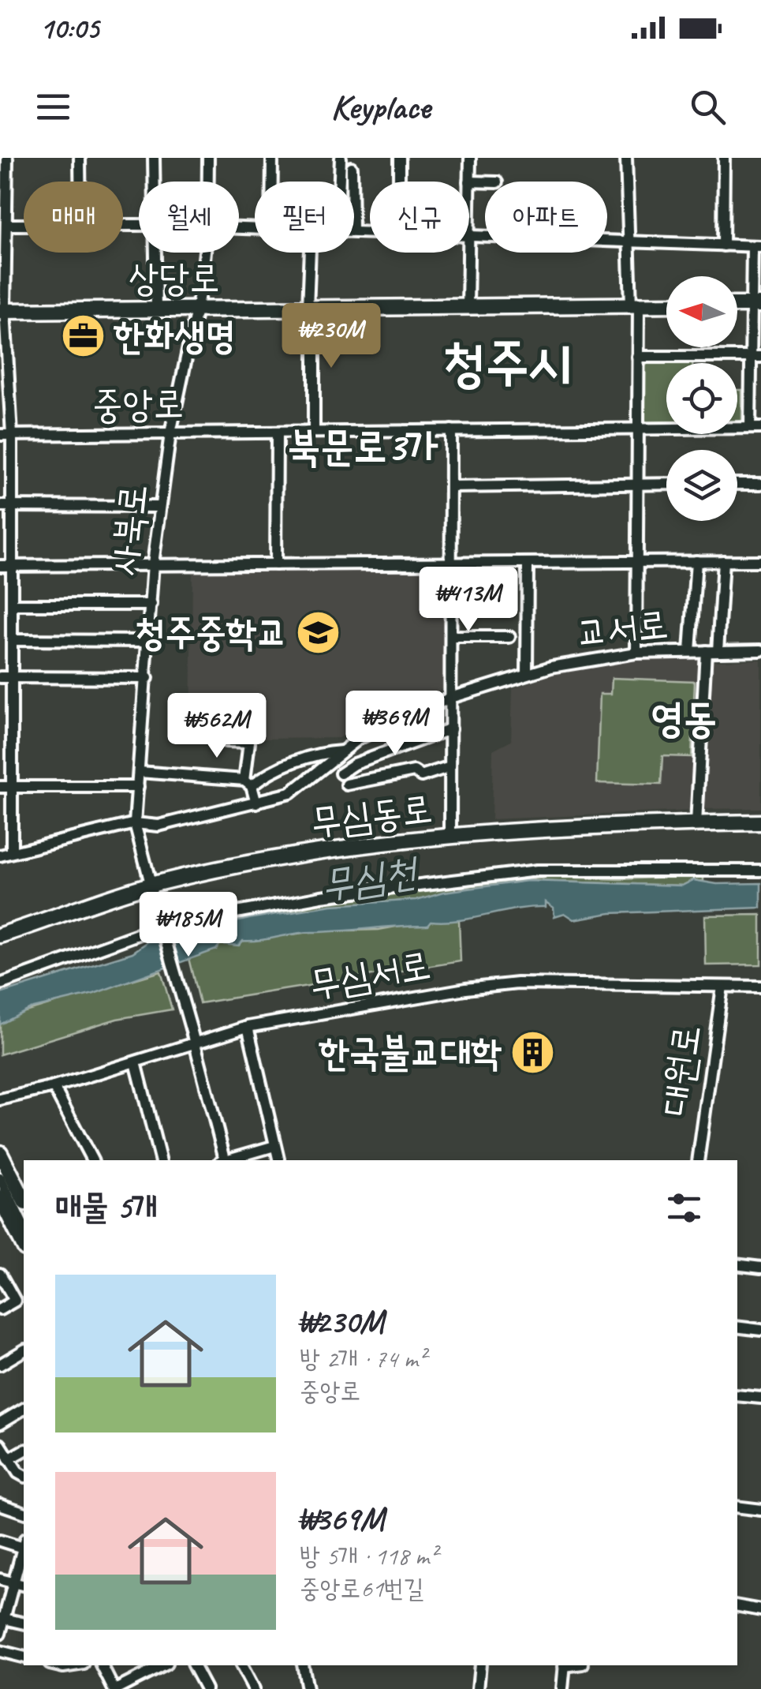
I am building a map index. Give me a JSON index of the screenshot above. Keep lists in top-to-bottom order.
{
  "streets": {
    "main road": ["상당로", "무심동로"],
    "street": [
      "중앙로",
      "사북로",
      "교서로",
      "무심서로",
      "대원로"
    ]
  },
  "crossings": [
    ["상당로", "사북로"],
    ["중앙로", "사북로"],
    ["사북로", "교서로"],
    ["사북로", "무심동로"],
    ["사북로", "무심서로"],
    ["무심서로", "대원로"]
  ],
  "districts": ["청주시", "북문로3가", "영동"],
  "water": ["무심천"],
  "places": {
    "office": ["한화생명"],
    "school or university": ["청주중학교"],
    "building": ["한국불교대학"]
  },
  "north": "left",
  "page": {
    "status": "10:05",
    "header": "Keyplace",
    "chip": [
      "매매",
      "월세",
      "필터",
      "신규",
      "아파트"
    ],
    "price": [
      "₩230M",
      "₩413M",
      "₩369M",
      "₩562M",
      "₩185M"
    ],
    "heading": "매물 5개",
    "list": [
      {
        "name": "₩230M",
        "note": "방 2개 · 74 m² · 중앙로"
      },
      {
        "name": "₩369M",
        "note": "방 5개 · 118 m² · 중앙로61번길"
      }
    ]
  }
}
